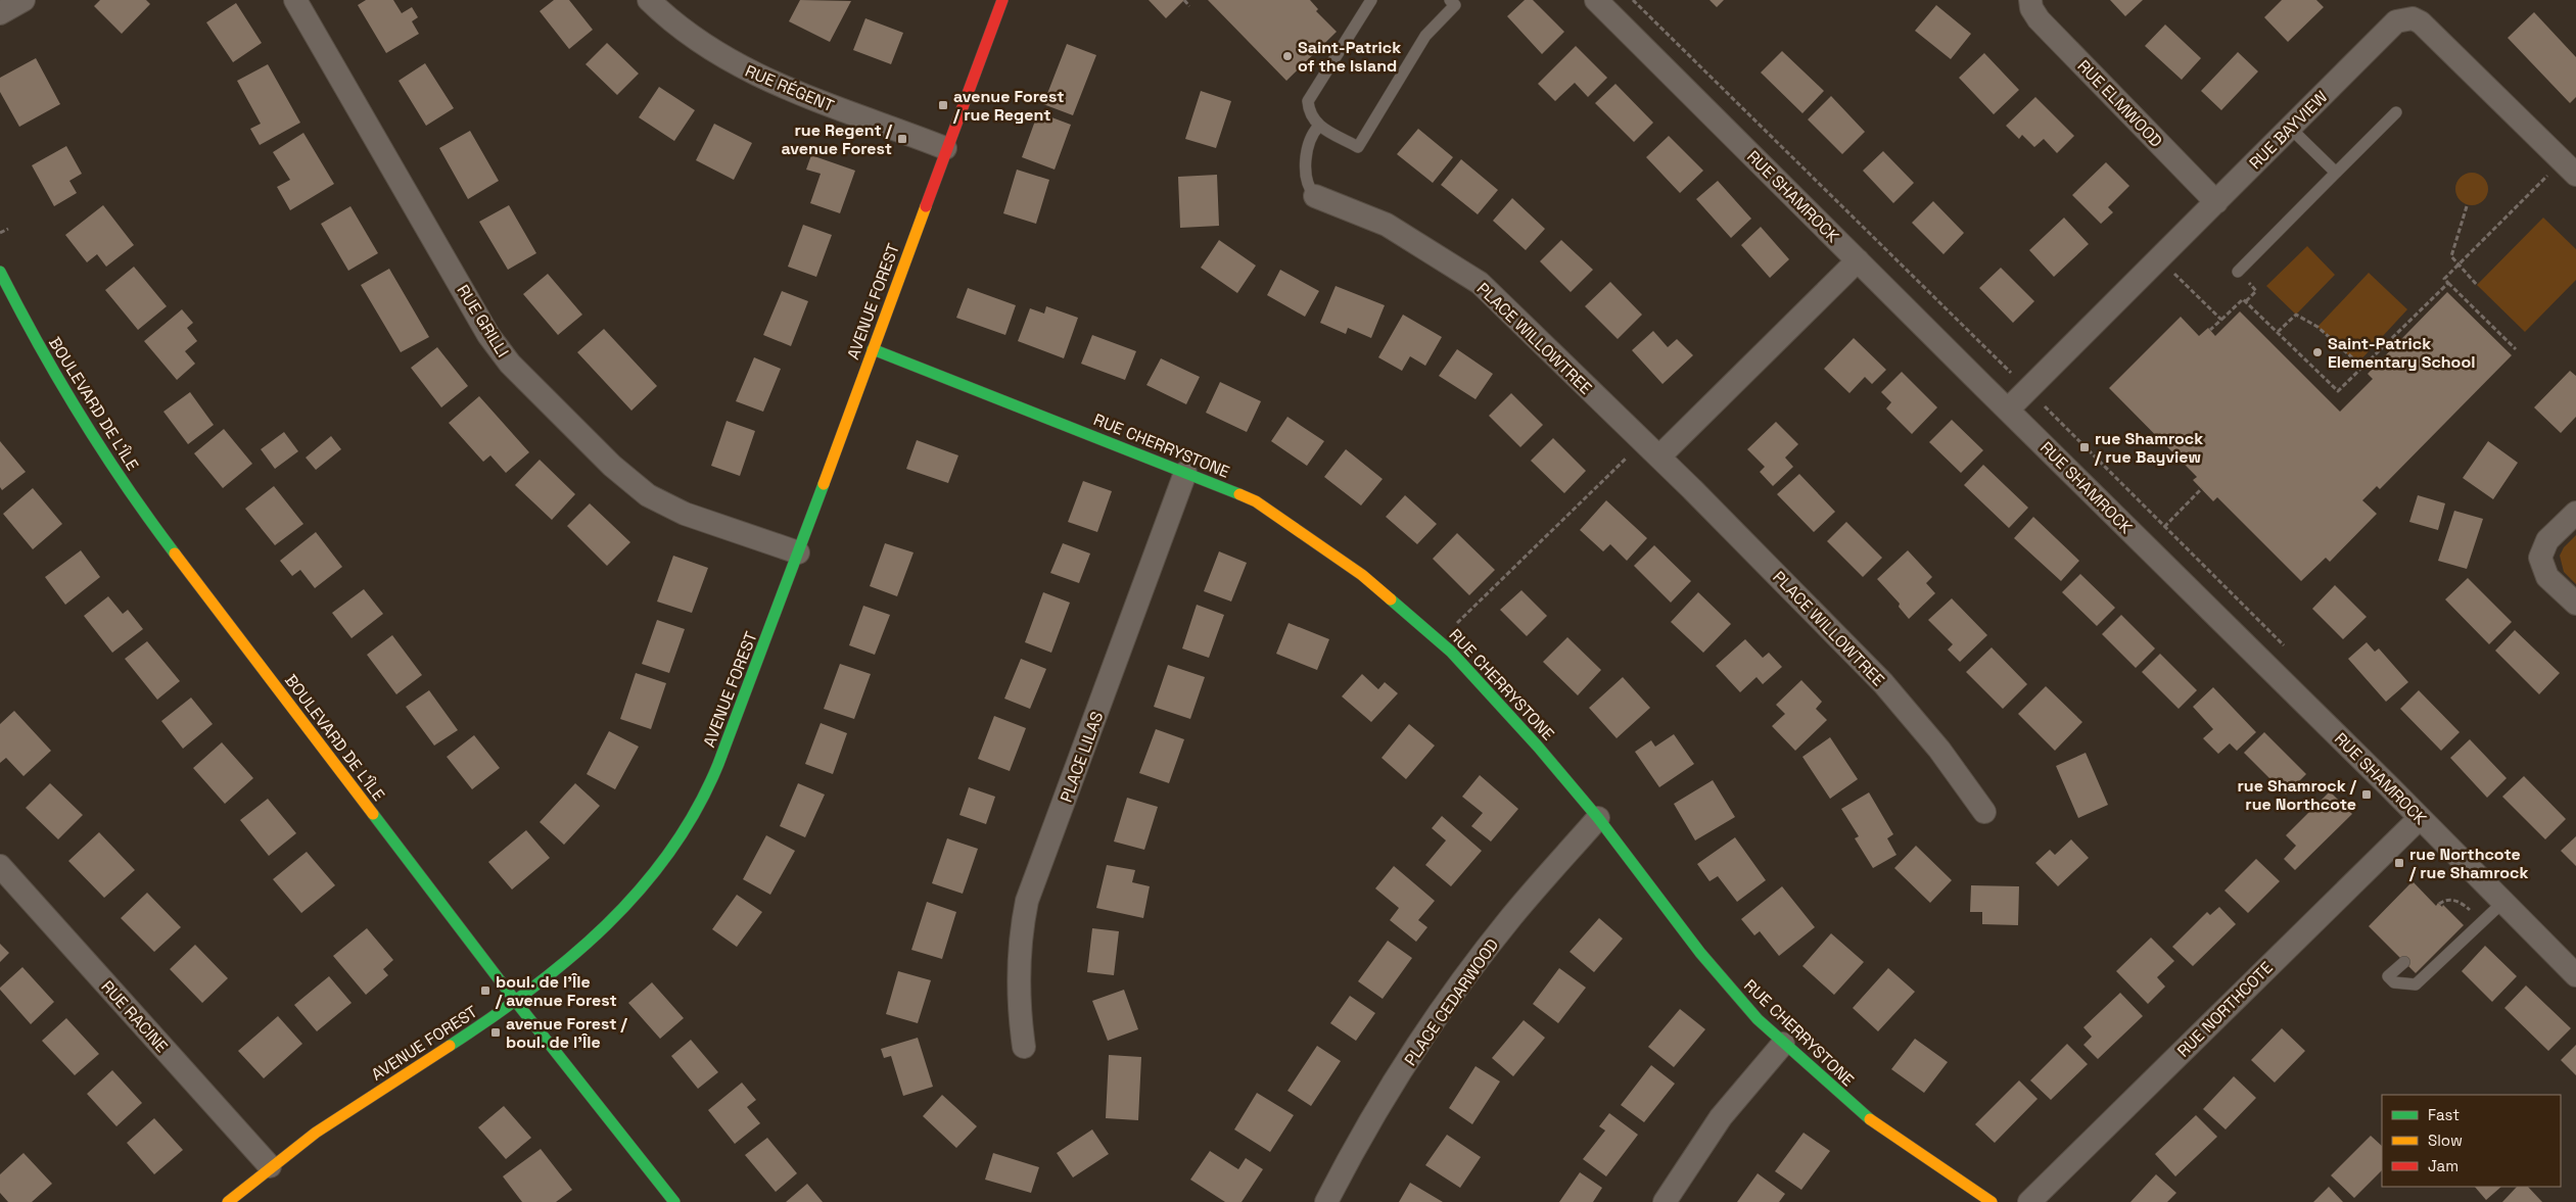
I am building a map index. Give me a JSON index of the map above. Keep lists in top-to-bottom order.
{
  "streets": {
    "street": [
      "RUE RÉGENT",
      "RUE ELMWOOD",
      "RUE BAYVIEW",
      "RUE SHAMROCK",
      "AVENUE FOREST",
      "RUE GRILLI",
      "PLACE WILLOWTREE",
      "BOULEVARD DE L'ÎLE",
      "RUE CHERRYSTONE",
      "PLACE LILAS",
      "PLACE CEDARWOOD",
      "RUE NORTHCOTE",
      "RUE RACINE"
    ]
  },
  "crossings": [
    ["RUE RÉGENT", "AVENUE FOREST"],
    ["RUE ELMWOOD", "RUE BAYVIEW"],
    ["RUE BAYVIEW", "RUE SHAMROCK"],
    ["RUE SHAMROCK", "RUE NORTHCOTE"],
    ["AVENUE FOREST", "RUE GRILLI"],
    ["AVENUE FOREST", "BOULEVARD DE L'ÎLE"],
    ["AVENUE FOREST", "RUE CHERRYSTONE"],
    ["AVENUE FOREST", "RUE RACINE"],
    ["RUE CHERRYSTONE", "PLACE LILAS"],
    ["RUE CHERRYSTONE", "PLACE CEDARWOOD"]
  ],
  "places": {
    "other": ["Saint-Patrick of the Island", "Saint-Patrick Elementary School"],
    "transit": [
      "avenue Forest / rue Regent",
      "rue Regent / avenue Forest",
      "rue Shamrock / rue Bayview",
      "rue Shamrock / rue Northcote",
      "rue Northcote / rue Shamrock",
      "boul. de l'Île / avenue Forest",
      "avenue Forest / boul. de l'Île"
    ]
  },
  "legend": ["Fast", "Slow", "Jam"]
}
